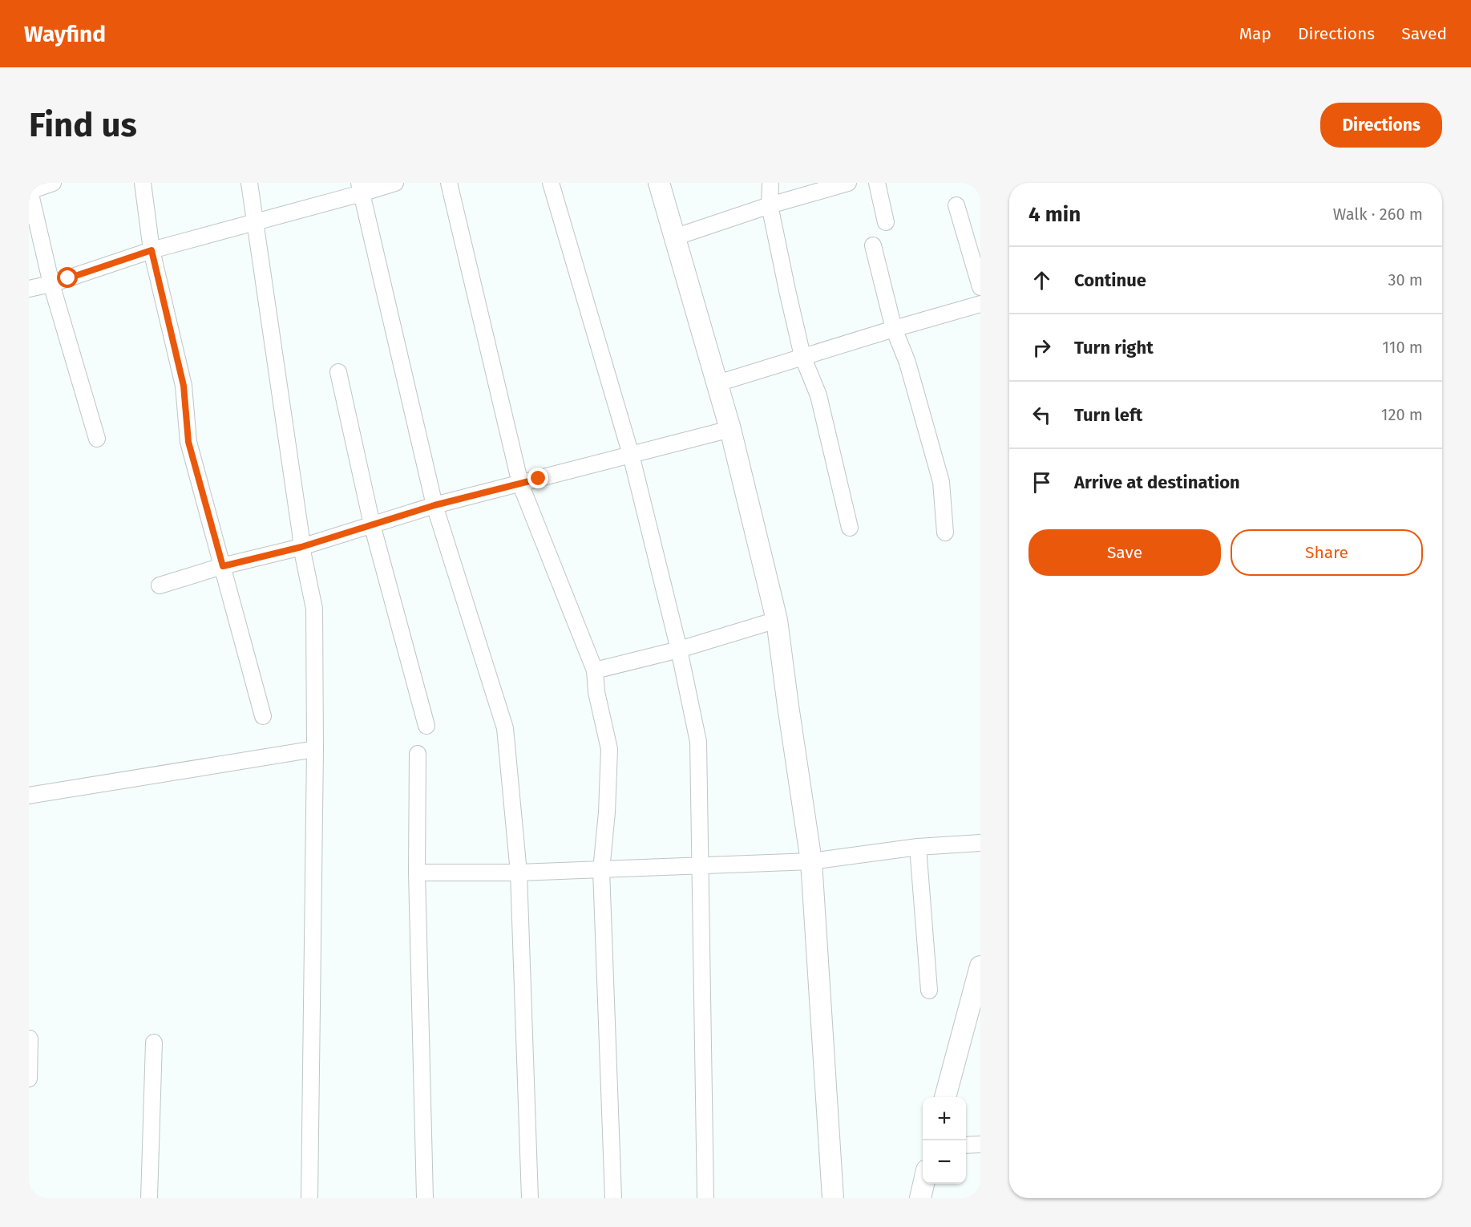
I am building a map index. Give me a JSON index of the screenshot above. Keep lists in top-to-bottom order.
{
  "page": {
    "header": "Wayfind",
    "nav": ["Map", "Directions", "Saved"],
    "buttons": [
      "Directions",
      ["Save", "Share"]
    ],
    "title": "Find us",
    "heading": ["4 min", "Walk · 260 m"],
    "list": [
      ["Continue", "30 m"],
      ["Turn right", "110 m"],
      ["Turn left", "120 m"],
      "Arrive at destination"
    ],
    "map_buttons": ["+", "−"]
  }
}
